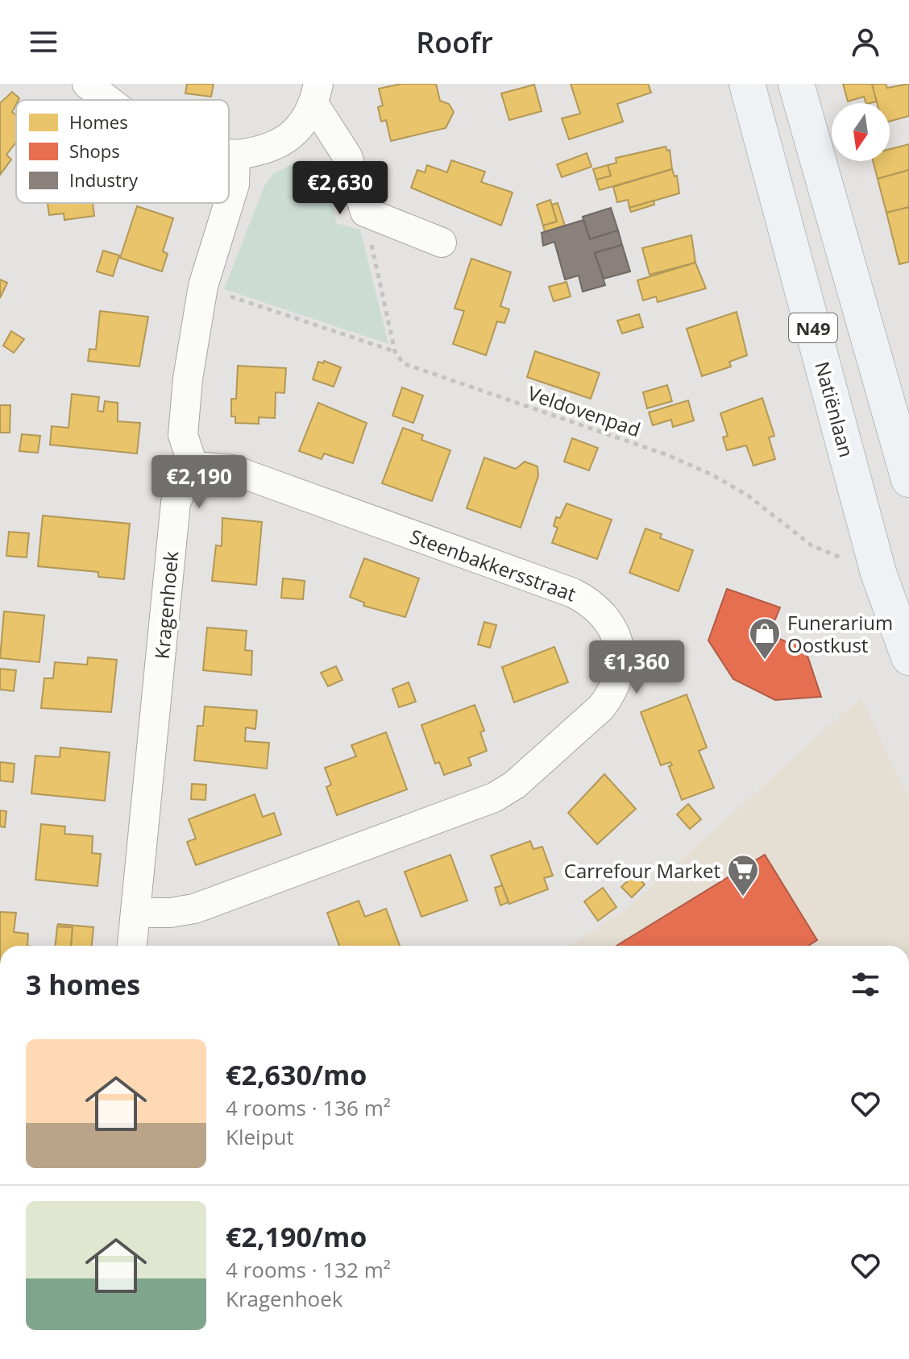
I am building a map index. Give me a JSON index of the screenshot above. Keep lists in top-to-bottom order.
{
  "streets": {
    "main road": ["N49", "Natiënlaan"],
    "street": ["Steenbakkersstraat", "Kragenhoek"],
    "path": ["Veldovenpad"]
  },
  "crossings": [
    ["Natiënlaan", "Veldovenpad"],
    ["Steenbakkersstraat", "Kragenhoek"]
  ],
  "places": {
    "shop": ["Funerarium Oostkust"],
    "supermarket": ["Carrefour Market"]
  },
  "legend": ["Homes", "Shops", "Industry"],
  "north": "bottom",
  "page": {
    "header": "Roofr",
    "price": ["€2,630", "€2,190", "€1,360"],
    "heading": "3 homes",
    "list": [
      {
        "name": "€2,630/mo",
        "note": "4 rooms · 136 m² · Kleiput"
      },
      {
        "name": "€2,190/mo",
        "note": "4 rooms · 132 m² · Kragenhoek"
      }
    ]
  }
}
